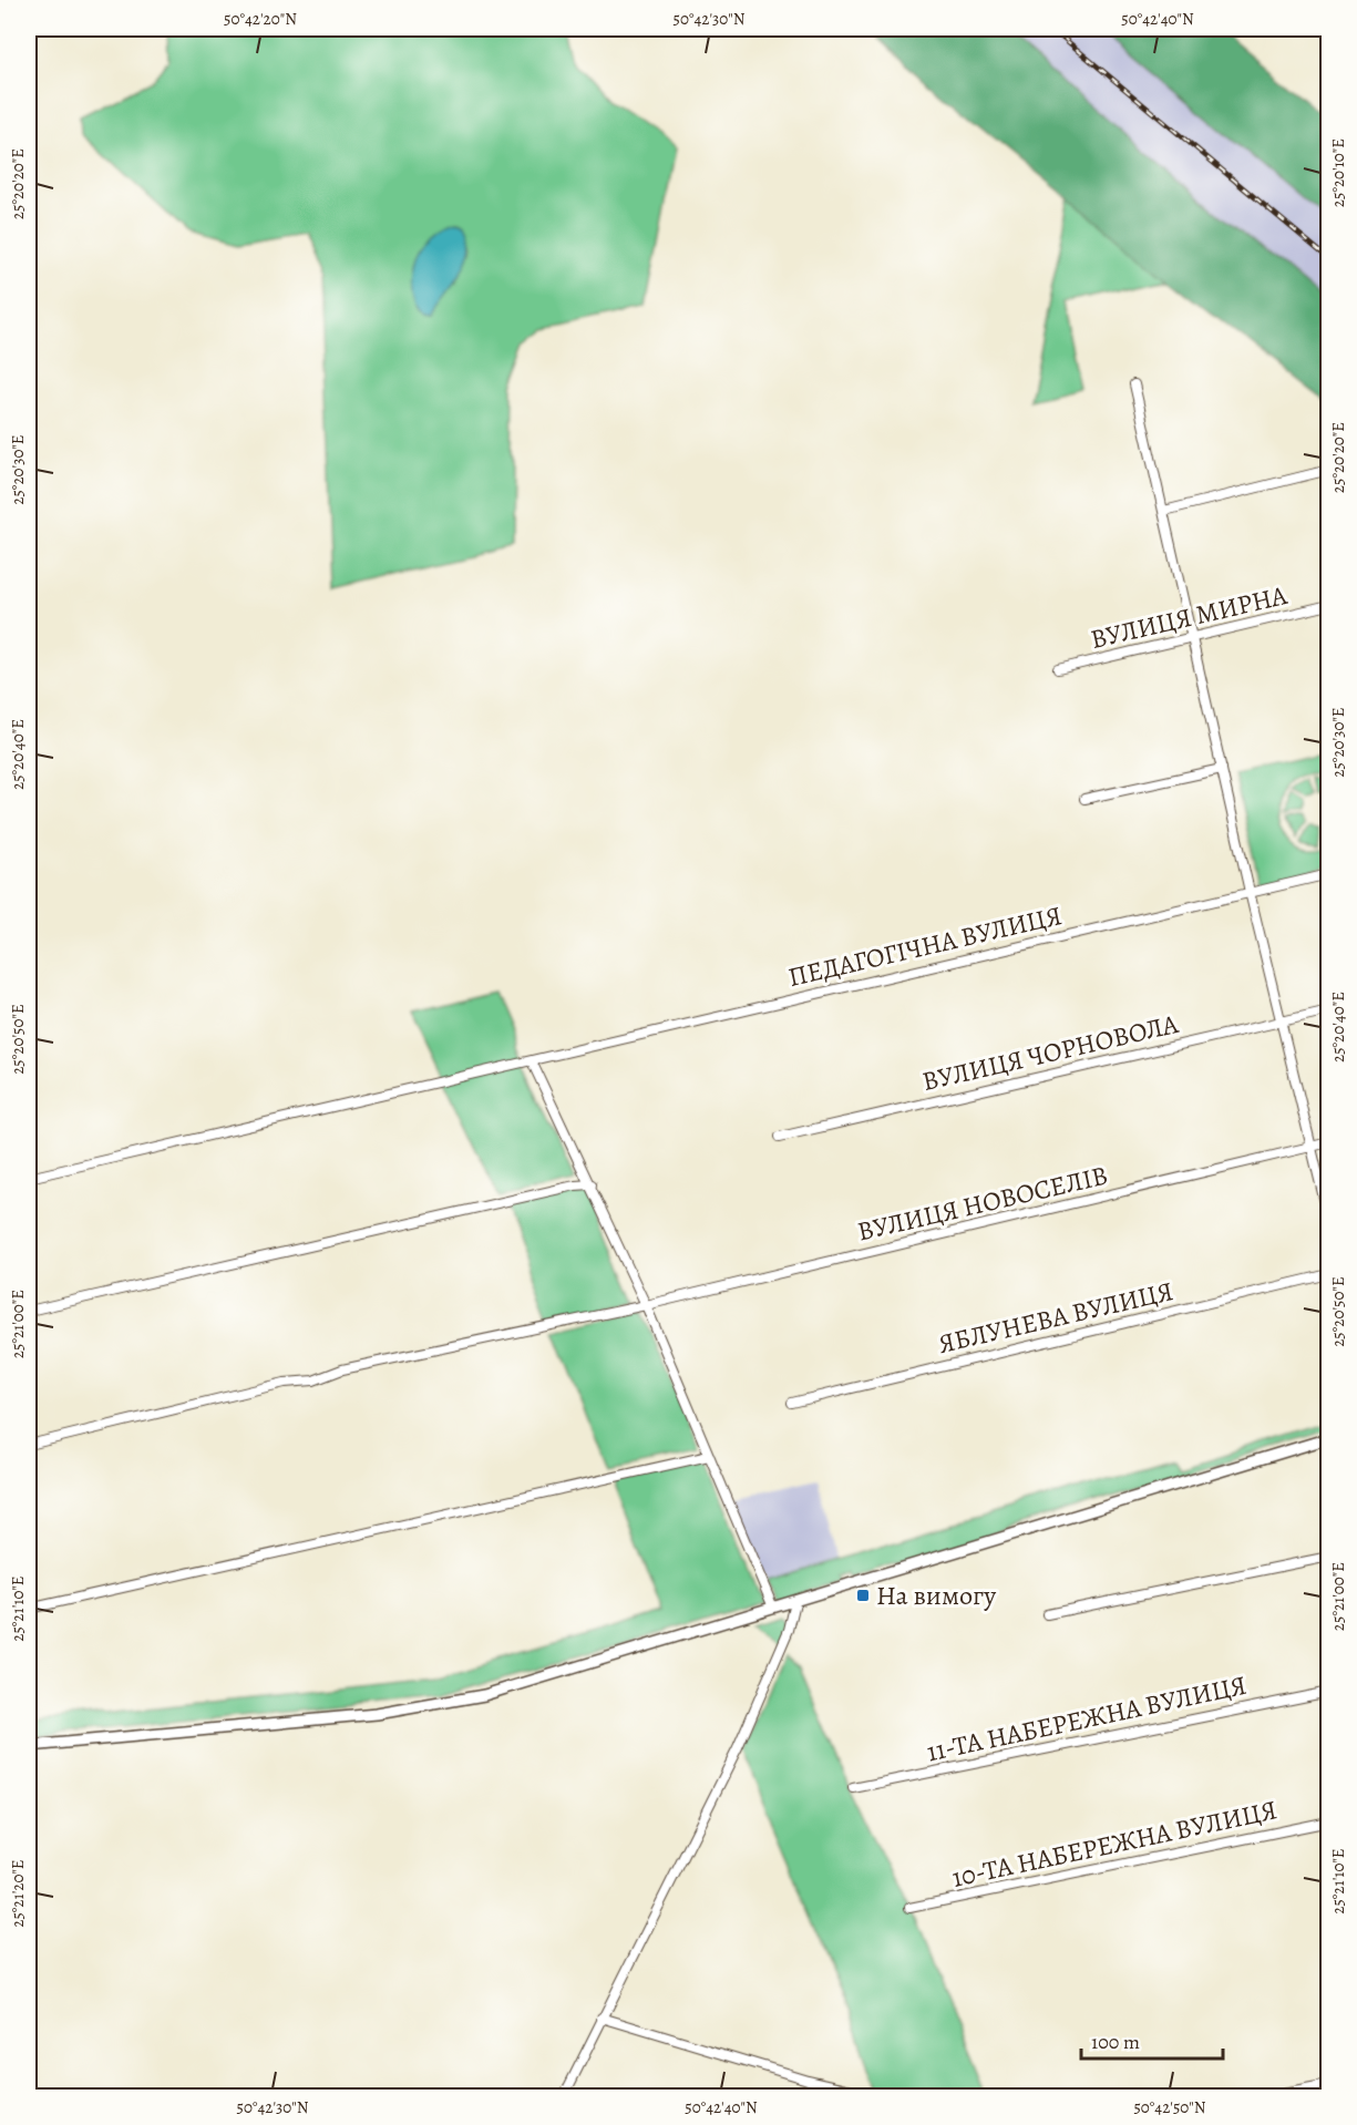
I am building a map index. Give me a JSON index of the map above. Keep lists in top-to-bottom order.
{
  "streets": {
    "street": [
      "ВУЛИЦЯ МИРНА",
      "ПЕДАГОГІЧНА ВУЛИЦЯ",
      "ВУЛИЦЯ ЧОРНОВОЛА",
      "ВУЛИЦЯ НОВОСЕЛІВ",
      "ЯБЛУНЕВА ВУЛИЦЯ",
      "11-ТА НАБЕРЕЖНА ВУЛИЦЯ",
      "10-ТА НАБЕРЕЖНА ВУЛИЦЯ"
    ]
  },
  "places": {
    "transit": ["На вимогу"]
  },
  "scale_bar": "100 m",
  "coordinates": [
    "50°42'20\"N",
    "50°42'30\"N",
    "50°42'40\"N",
    "25°20'10\"E",
    "25°20'20\"E",
    "25°20'30\"E",
    "25°20'40\"E",
    "25°20'50\"E",
    "25°21'00\"E",
    "25°21'10\"E",
    "25°21'20\"E",
    "50°42'50\"N"
  ]
}
